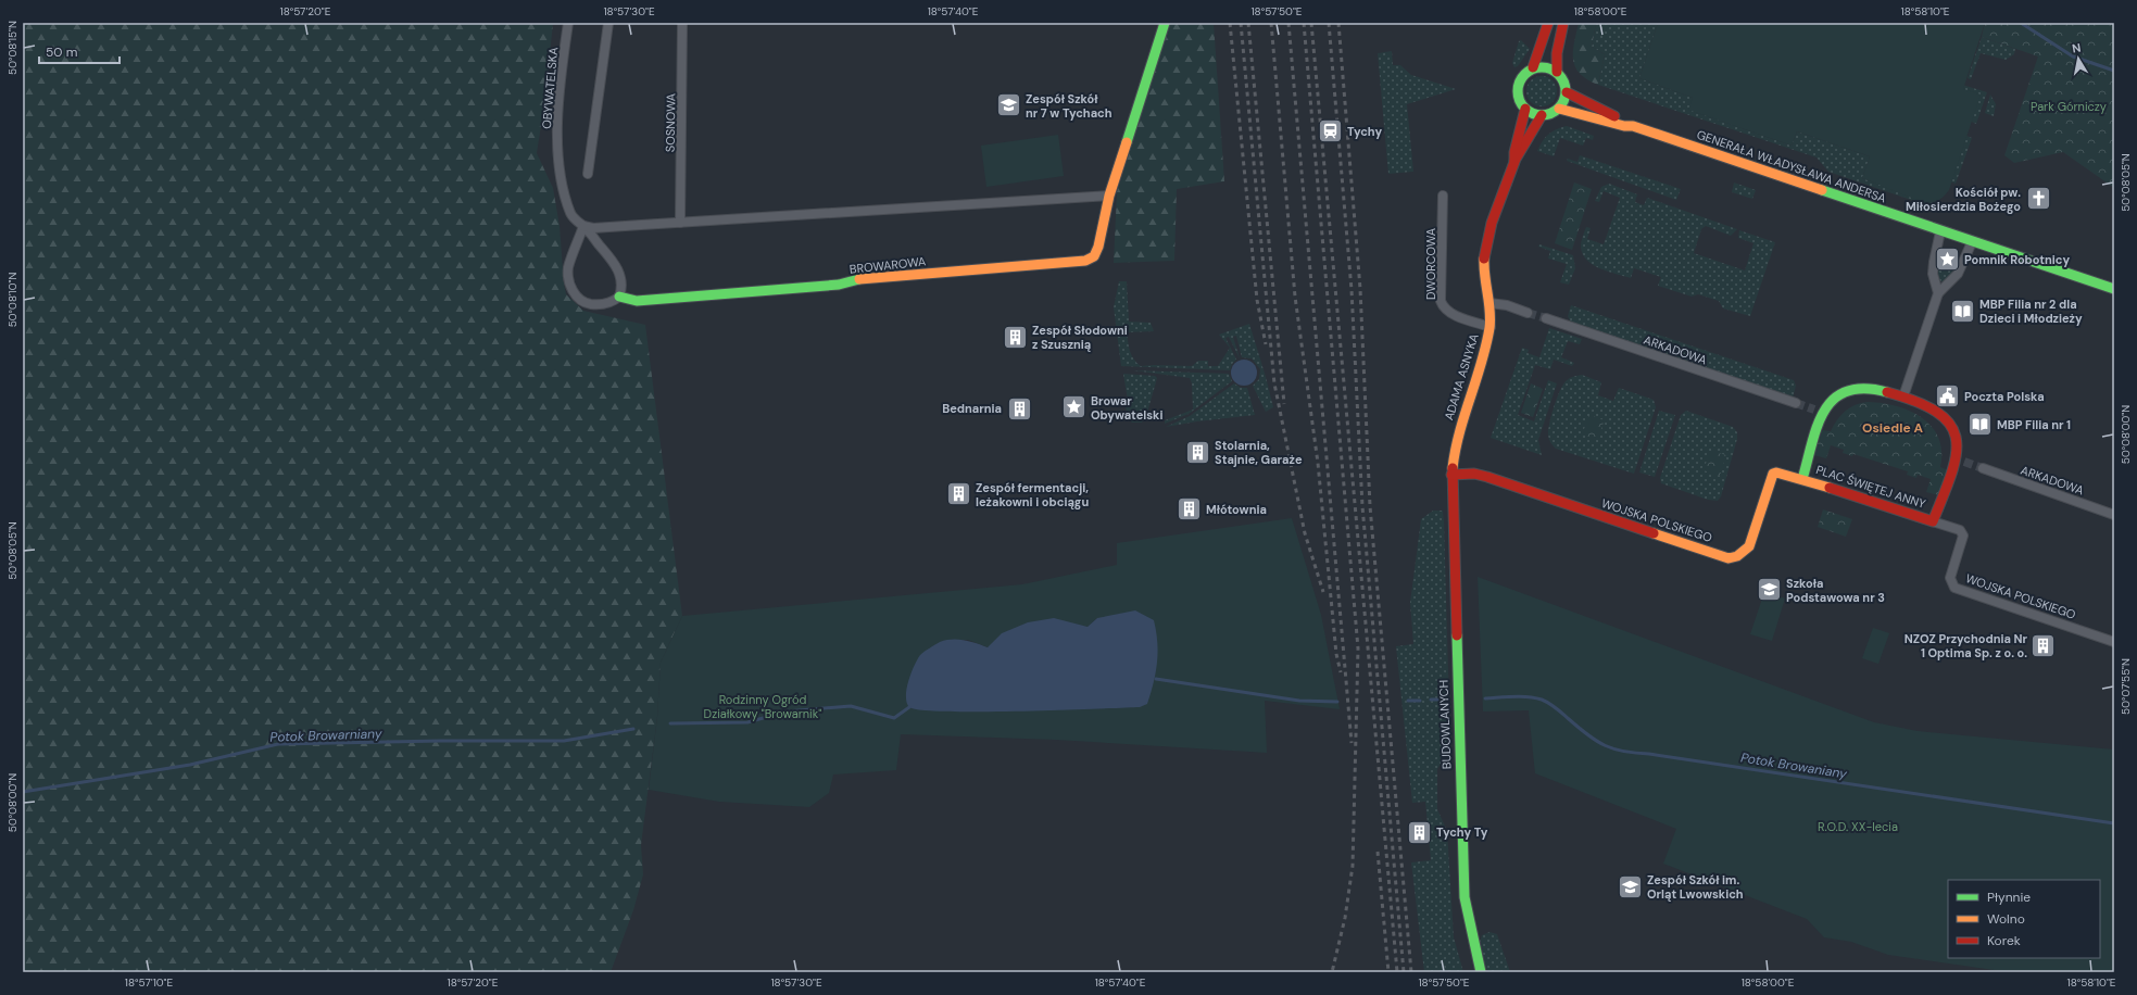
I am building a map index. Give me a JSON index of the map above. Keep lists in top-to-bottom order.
{
  "streets": {
    "street": [
      "OBYWATELSKA",
      "SOSNOWA",
      "GENERAŁA WŁADYSŁAWA ANDERSA",
      "DWORCOWA",
      "BROWAROWA",
      "ARKADOWA",
      "ADAMA ASNYKA",
      "PLAC ŚWIĘTEJ ANNY",
      "WOJSKA POLSKIEGO",
      "BUDOWLANYCH"
    ]
  },
  "crossings": [
    ["OBYWATELSKA", "BROWAROWA"],
    ["GENERAŁA WŁADYSŁAWA ANDERSA", "ADAMA ASNYKA"],
    ["DWORCOWA", "ADAMA ASNYKA"],
    ["ADAMA ASNYKA", "WOJSKA POLSKIEGO"],
    ["ADAMA ASNYKA", "BUDOWLANYCH"],
    ["PLAC ŚWIĘTEJ ANNY", "WOJSKA POLSKIEGO"],
    ["WOJSKA POLSKIEGO", "BUDOWLANYCH"]
  ],
  "districts": ["Osiedle A"],
  "water": ["Potok Browarniany", "Potok Browaniany"],
  "parks": ["Park Górniczy", "Rodzinny Ogród Działkowy \"Browarnik\"", "R.O.D. XX-lecia"],
  "places": {
    "school or university": ["Zespół Szkół nr 7 w Tychach", "Szkoła Podstawowa nr 3", "Zespół Szkół im. Orląt Lwowskich"],
    "station": ["Tychy"],
    "church": ["Kościół pw. Miłosierdzia Bożego"],
    "place": ["Pomnik Robotnicy", "Browar Obywatelski"],
    "library": ["MBP Filia nr 2 dla Dzieci i Młodzieży", "MBP Filia nr 1"],
    "building": [
      "Zespół Słodowni z Szusznią",
      "Bednarnia",
      "Stolarnia, Stajnie, Garaże",
      "Zespół fermentacji, leżakowni i obciągu",
      "Młótownia",
      "NZOZ Przychodnia Nr 1 Optima Sp. z o. o.",
      "Tychy Ty"
    ],
    "public building": ["Poczta Polska"]
  },
  "legend": ["Płynnie", "Wolno", "Korek"],
  "scale_bar": "50 m",
  "north": "top",
  "coordinates": [
    "18°57'20\"E",
    "18°57'30\"E",
    "18°57'40\"E",
    "18°57'50\"E",
    "18°58'00\"E",
    "18°58'10\"E",
    "50°08'15\"N",
    "50°08'05\"N",
    "50°08'10\"N",
    "50°08'00\"N",
    "50°07'55\"N",
    "18°57'10\"E"
  ]
}
